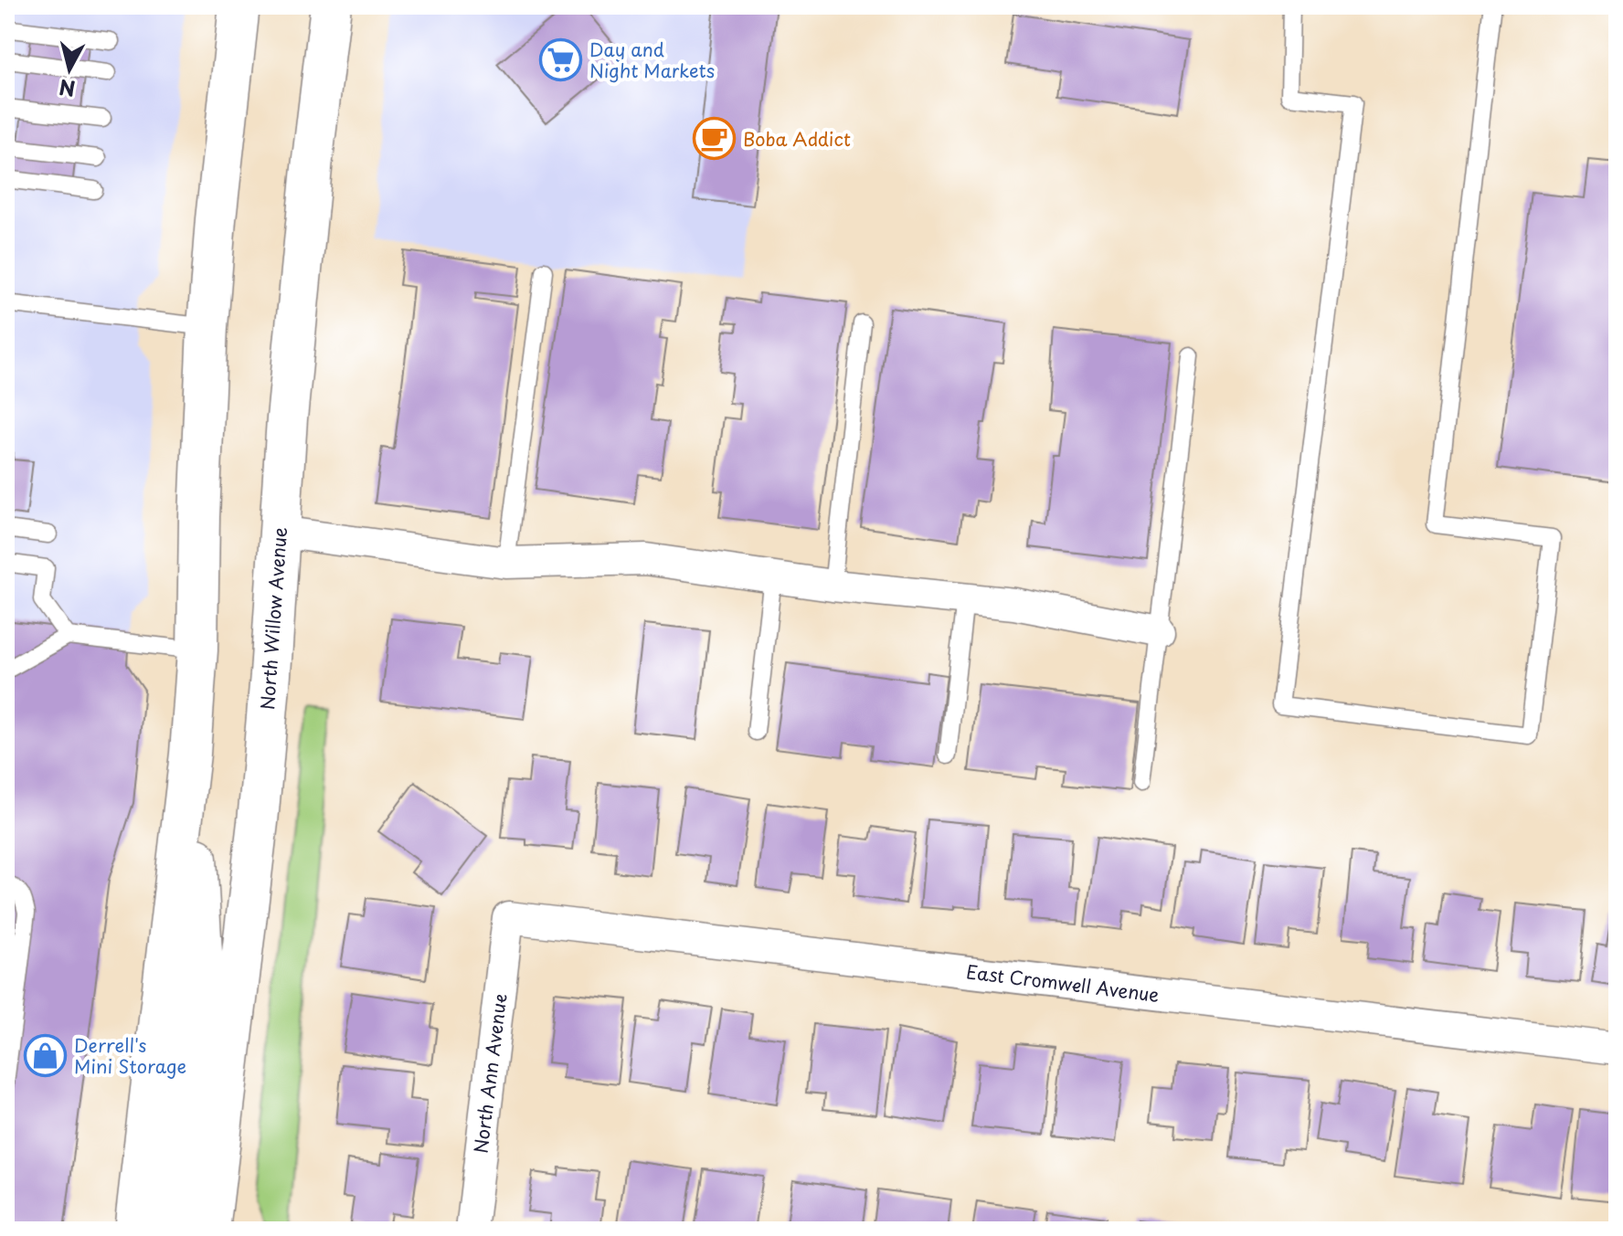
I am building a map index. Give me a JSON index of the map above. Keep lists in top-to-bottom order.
{
  "streets": {
    "main road": ["North Willow Avenue"],
    "street": ["East Cromwell Avenue", "North Ann Avenue"]
  },
  "crossings": [
    ["East Cromwell Avenue", "North Ann Avenue"]
  ],
  "places": {
    "supermarket": ["Day and Night Markets"],
    "cafe": ["Boba Addict"],
    "shop": ["Derrell's Mini Storage"]
  },
  "north": "bottom"
}
